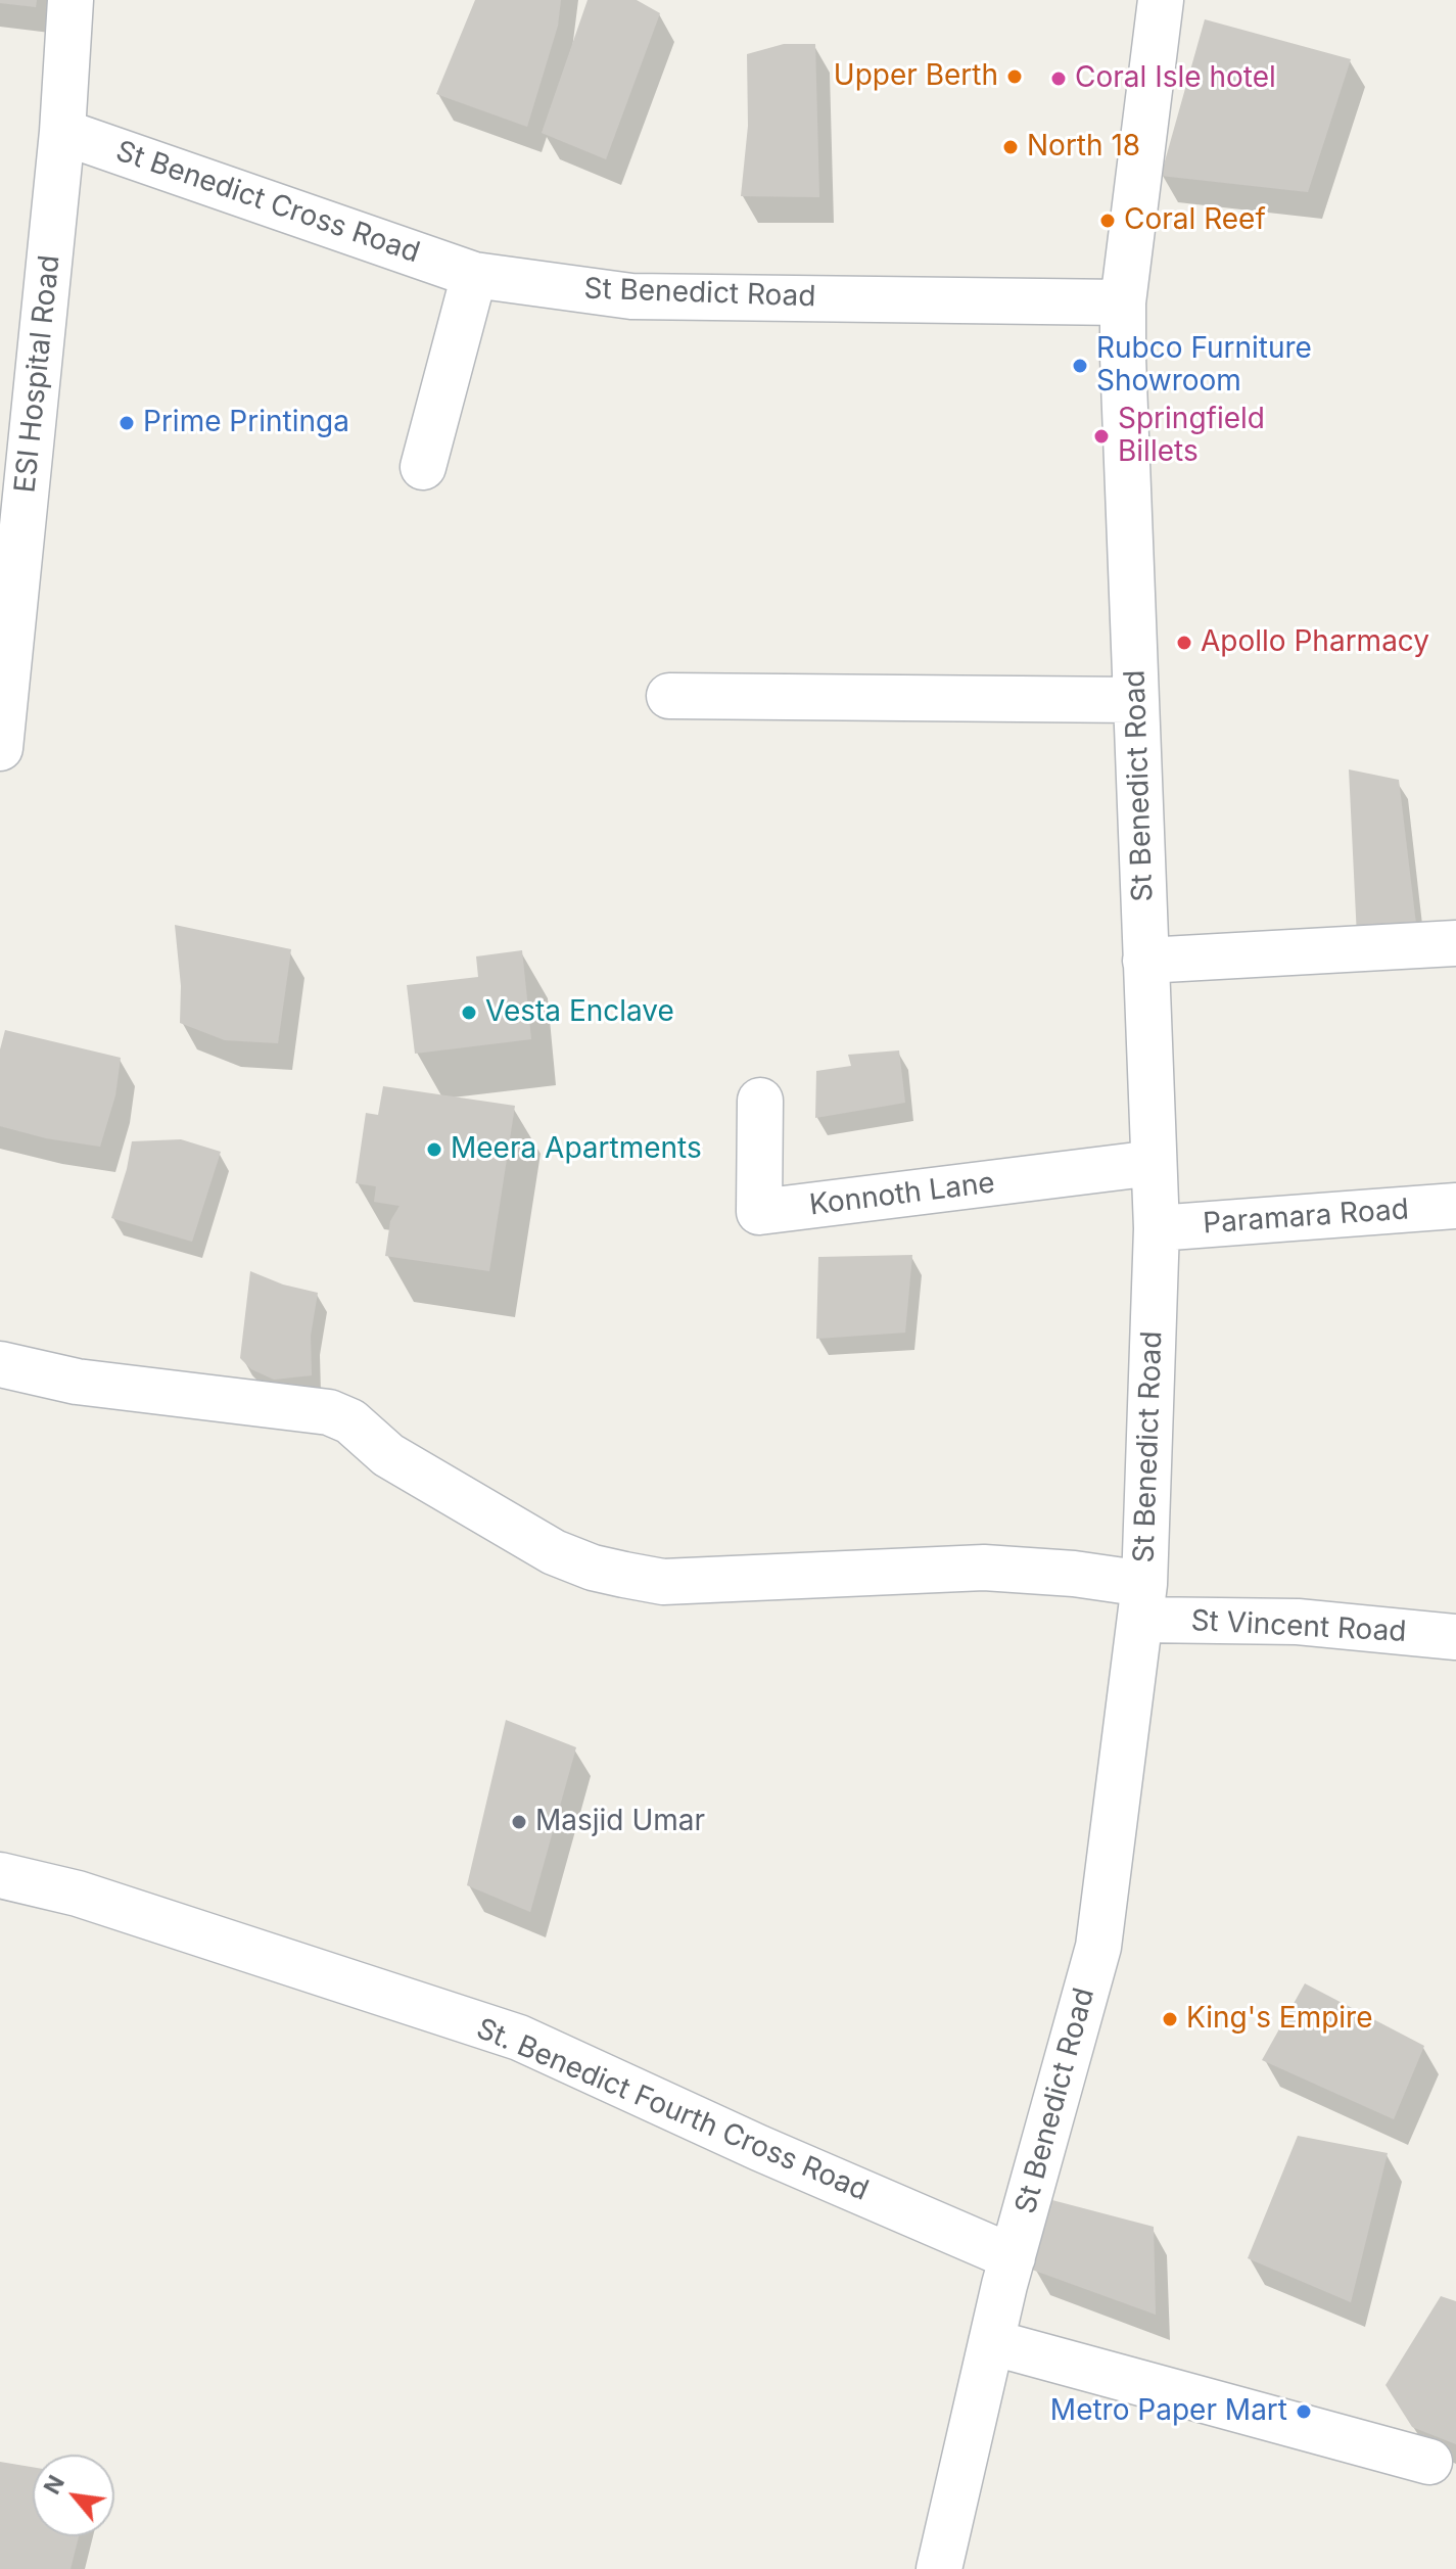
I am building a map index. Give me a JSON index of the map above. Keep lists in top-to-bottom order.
{
  "streets": {
    "street": [
      "St Benedict Cross Road",
      "St Benedict Road",
      "ESI Hospital Road",
      "Konnoth Lane",
      "Paramara Road",
      "St Vincent Road",
      "St. Benedict Fourth Cross Road"
    ]
  },
  "crossings": [
    ["St Benedict Cross Road", "St Benedict Road"],
    ["St Benedict Cross Road", "ESI Hospital Road"],
    ["St Benedict Road", "Konnoth Lane"],
    ["St Benedict Road", "Paramara Road"],
    ["St Benedict Road", "St Vincent Road"],
    ["St Benedict Road", "St. Benedict Fourth Cross Road"]
  ],
  "places": [
    "Upper Berth",
    "Coral Isle hotel",
    "North 18",
    "Coral Reef",
    "Rubco Furniture Showroom",
    "Prime Printinga",
    "Springfield Billets",
    "Apollo Pharmacy",
    "Vesta Enclave",
    "Meera Apartments",
    "Masjid Umar",
    "King's Empire",
    "Metro Paper Mart"
  ],
  "north": "top left"
}
